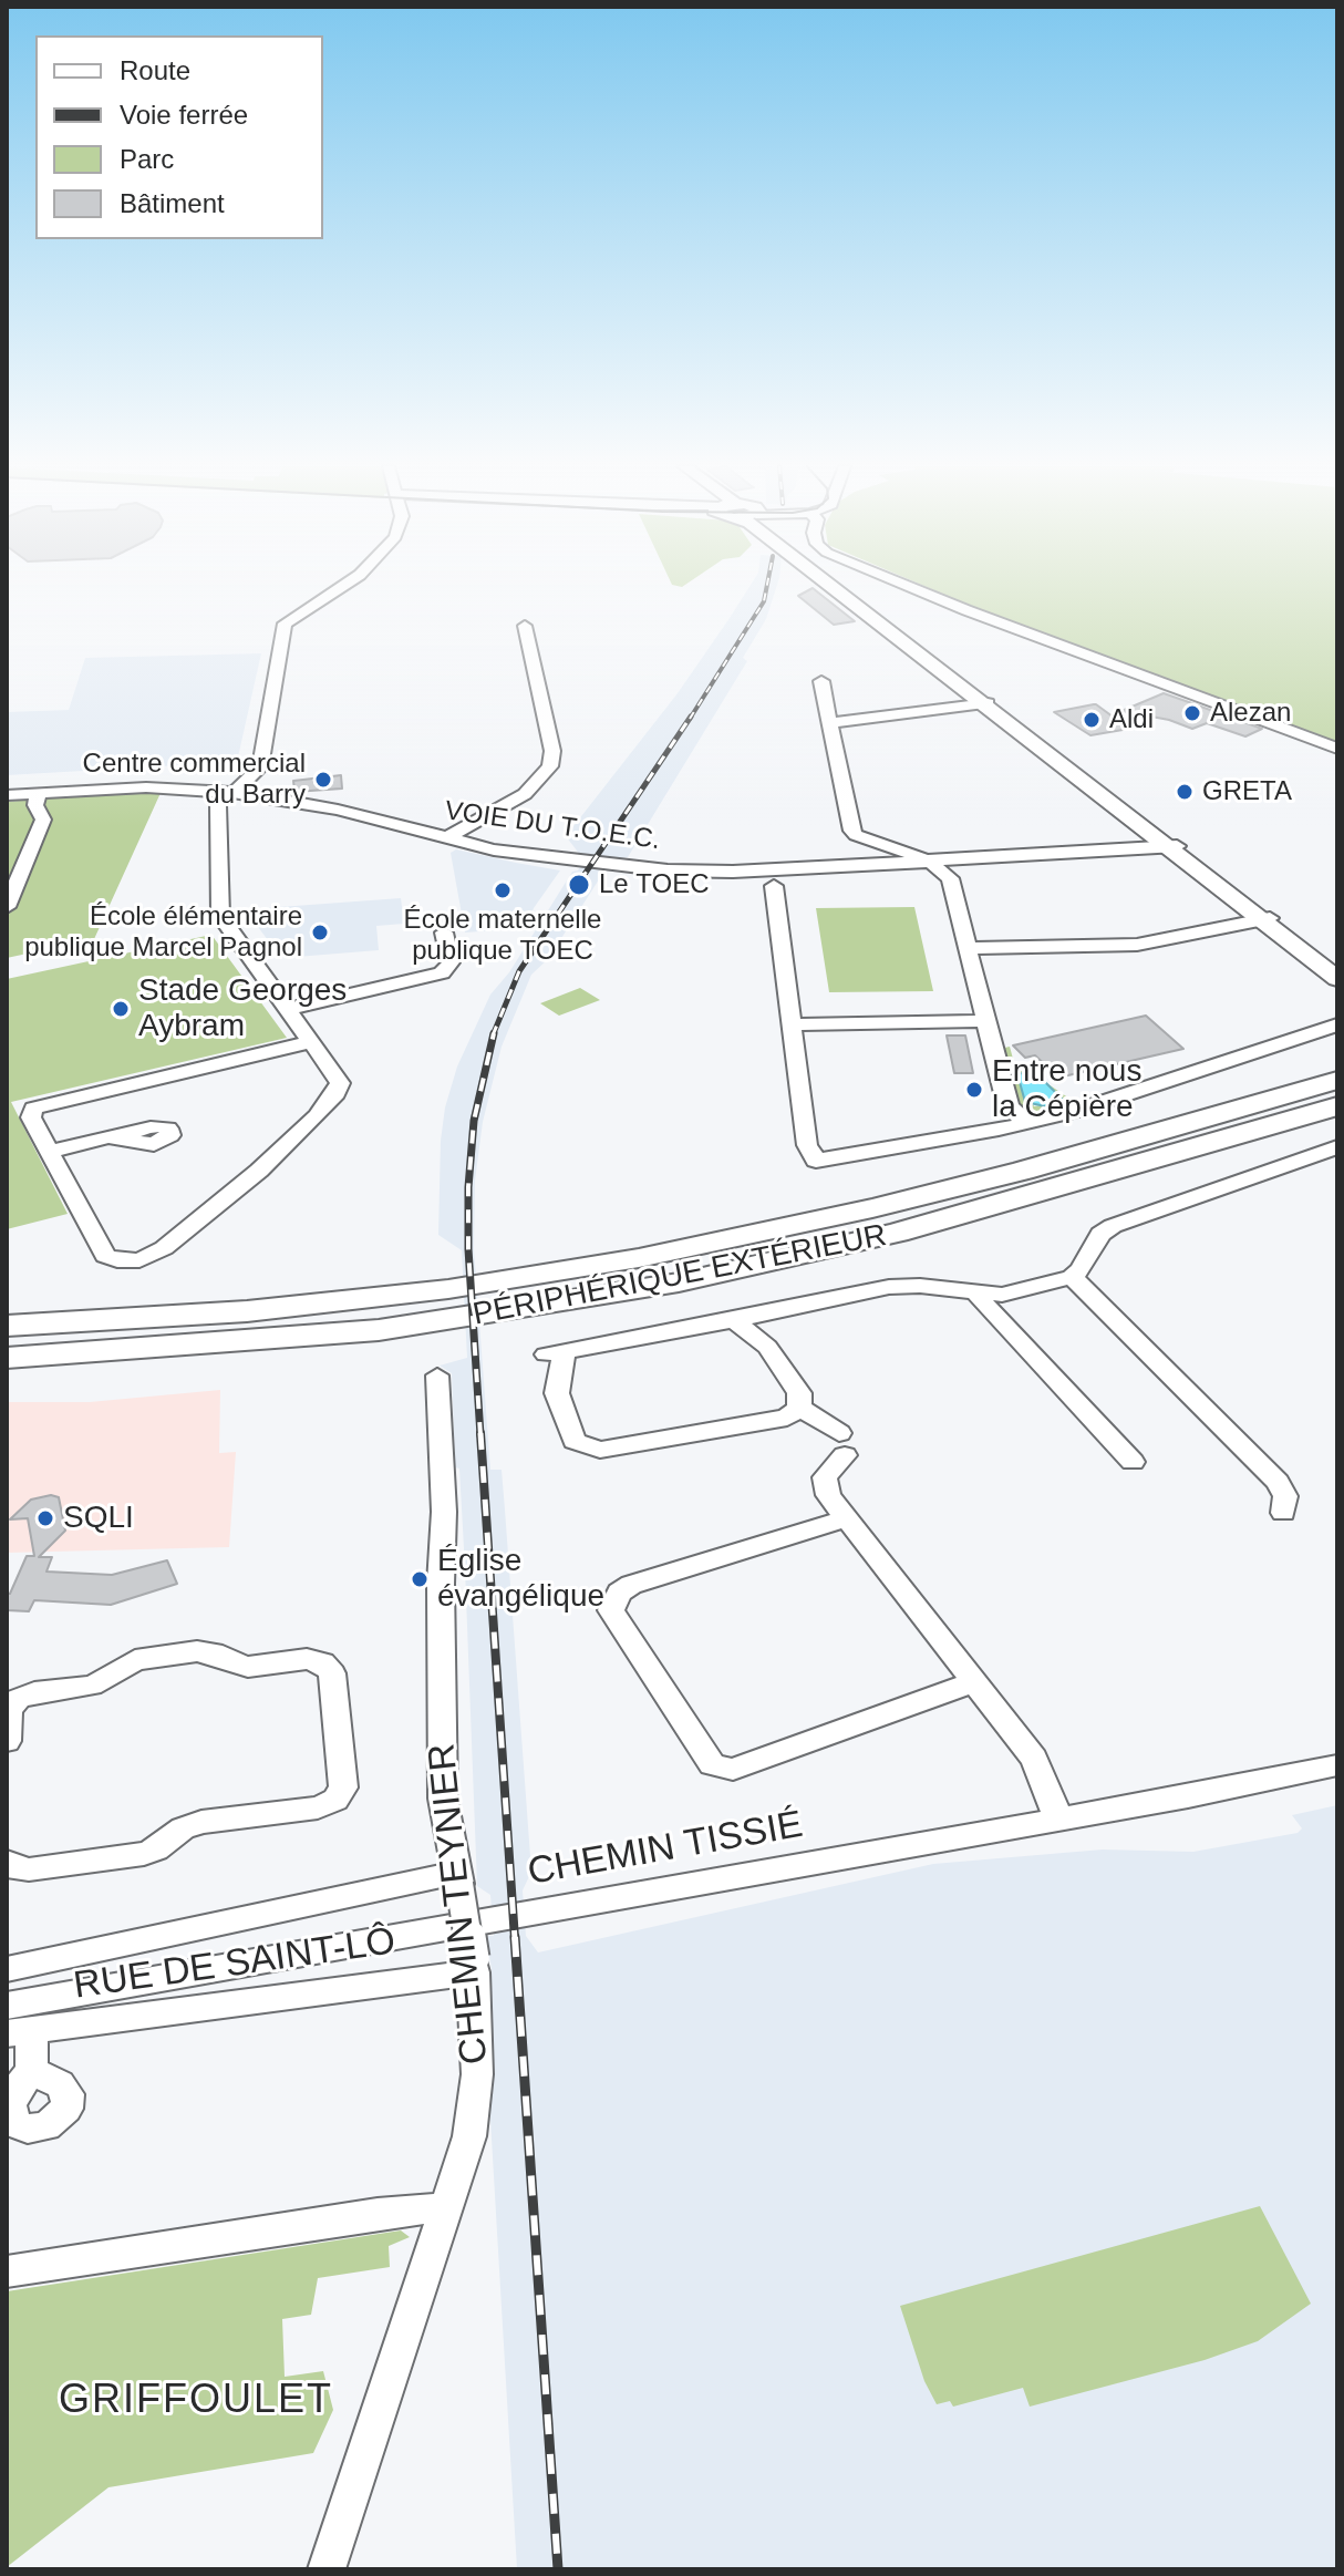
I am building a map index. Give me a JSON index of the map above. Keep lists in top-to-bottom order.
{
  "streets": {
    "highway": ["PÉRIPHÉRIQUE EXTÉRIEUR"],
    "street": [
      "VOIE DU T.O.E.C.",
      "CHEMIN TISSIÉ",
      "CHEMIN TEYNIER",
      "RUE DE SAINT-LÔ"
    ]
  },
  "crossings": [
    ["CHEMIN TEYNIER", "RUE DE SAINT-LÔ"]
  ],
  "districts": ["GRIFFOULET"],
  "places": [
    "Alezan",
    "Aldi",
    "Centre commercial du Barry",
    "GRETA",
    "Le TOEC",
    "École maternelle publique TOEC",
    "École élémentaire publique Marcel Pagnol",
    "Stade Georges Aybram",
    "Entre nous la Cépière",
    "SQLI",
    "Église évangélique"
  ],
  "legend": [
    "Route",
    "Voie ferrée",
    "Parc",
    "Bâtiment"
  ]
}
